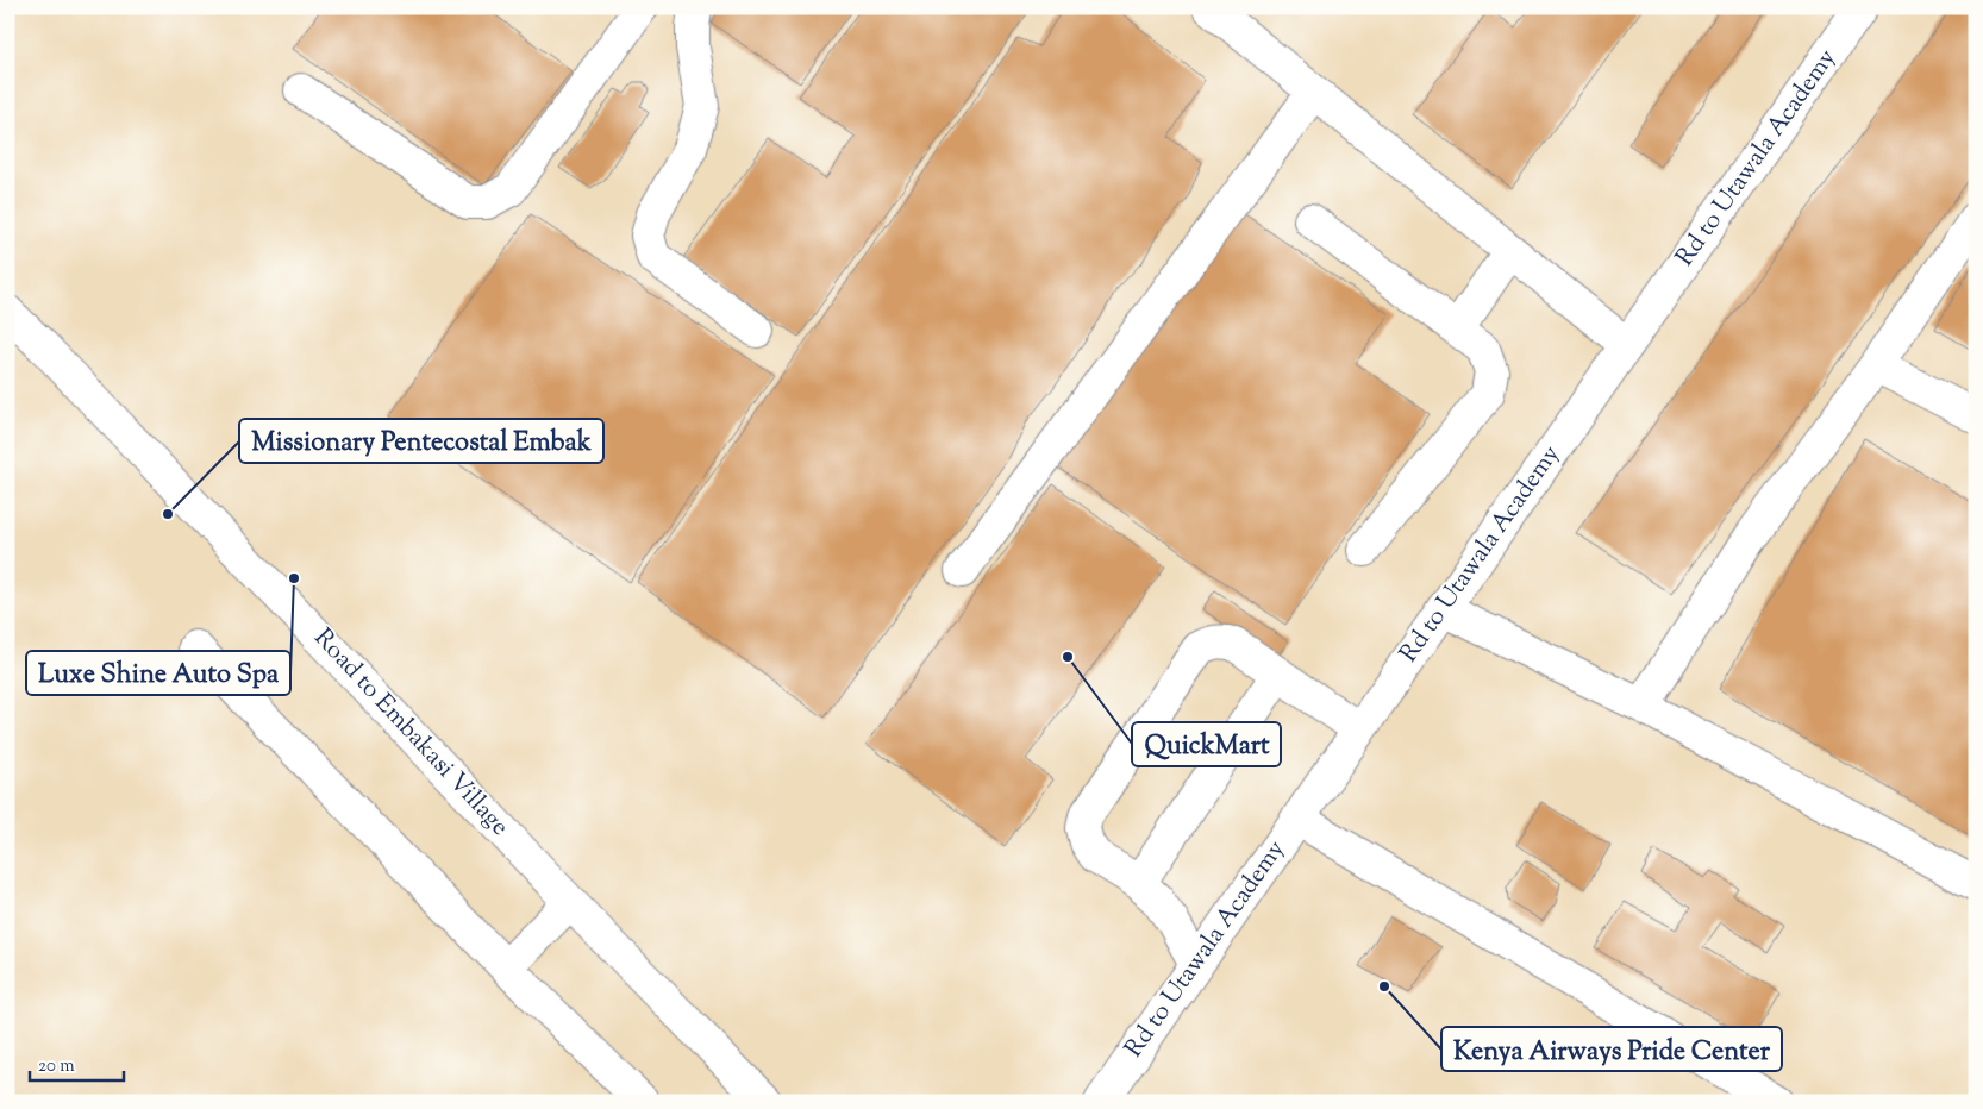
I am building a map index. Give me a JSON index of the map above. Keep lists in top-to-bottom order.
{
  "streets": {
    "street": ["Rd to Utawala Academy", "Road to Embakasi Village"]
  },
  "places": [
    "Missionary Pentecostal Embak",
    "Luxe Shine Auto Spa",
    "QuickMart",
    "Kenya Airways Pride Center"
  ],
  "scale_bar": "20 m"
}
